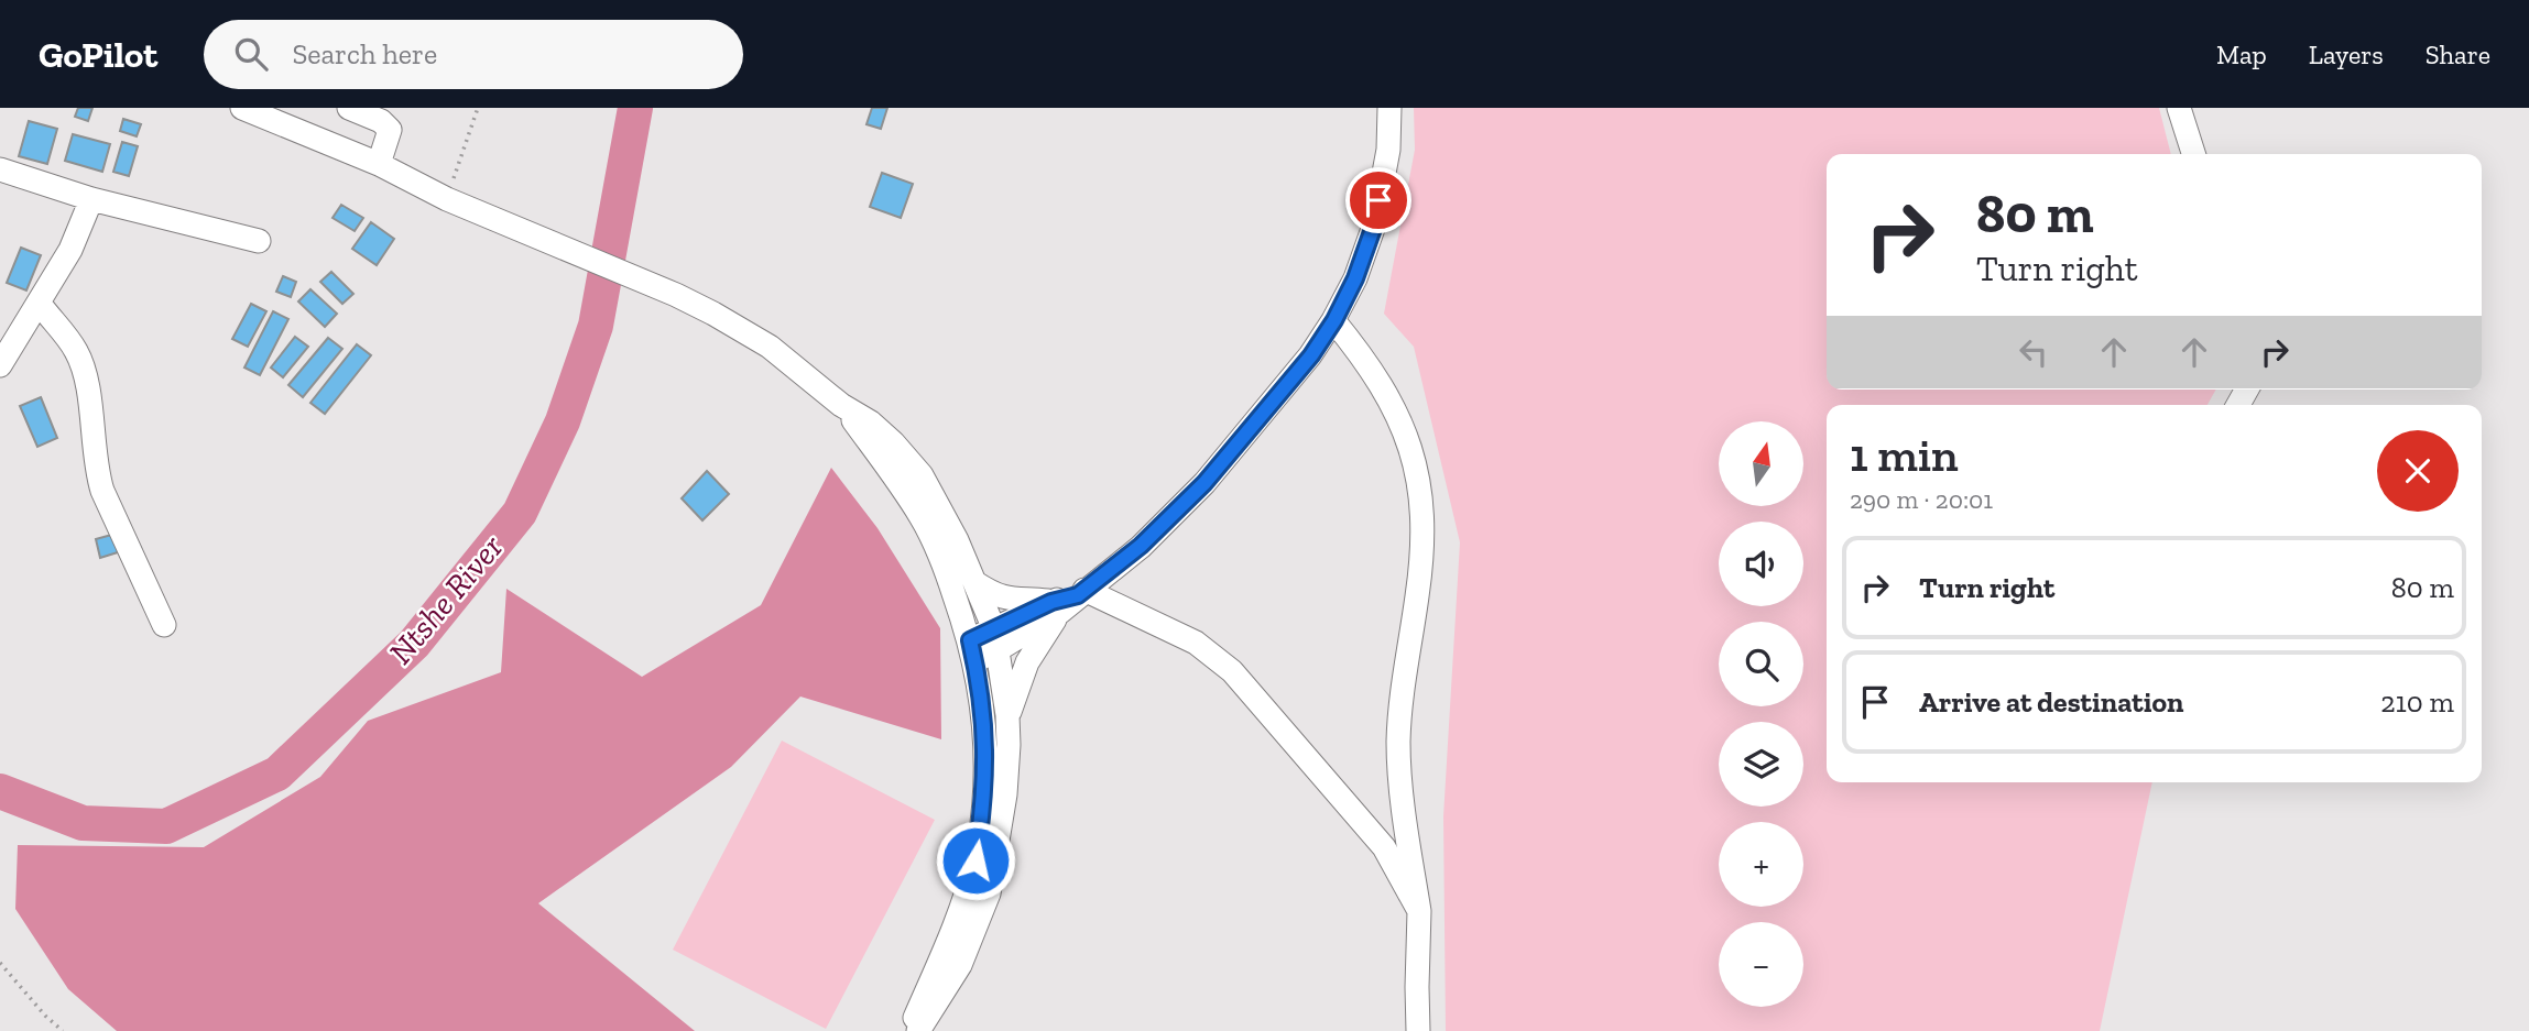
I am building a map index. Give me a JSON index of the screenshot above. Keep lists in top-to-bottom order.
{
  "water": ["Ntshe River"],
  "north": "top",
  "page": {
    "header": "GoPilot",
    "search": "Search here",
    "nav": ["Map", "Layers", "Share"],
    "turn": ["80 m", "Turn right"],
    "heading": ["1 min", "290 m · 20:01"],
    "map_buttons": ["+", "−"],
    "list": [
      {
        "name": "Turn right",
        "value": "80 m"
      },
      {
        "name": "Arrive at destination",
        "value": "210 m"
      }
    ]
  }
}
